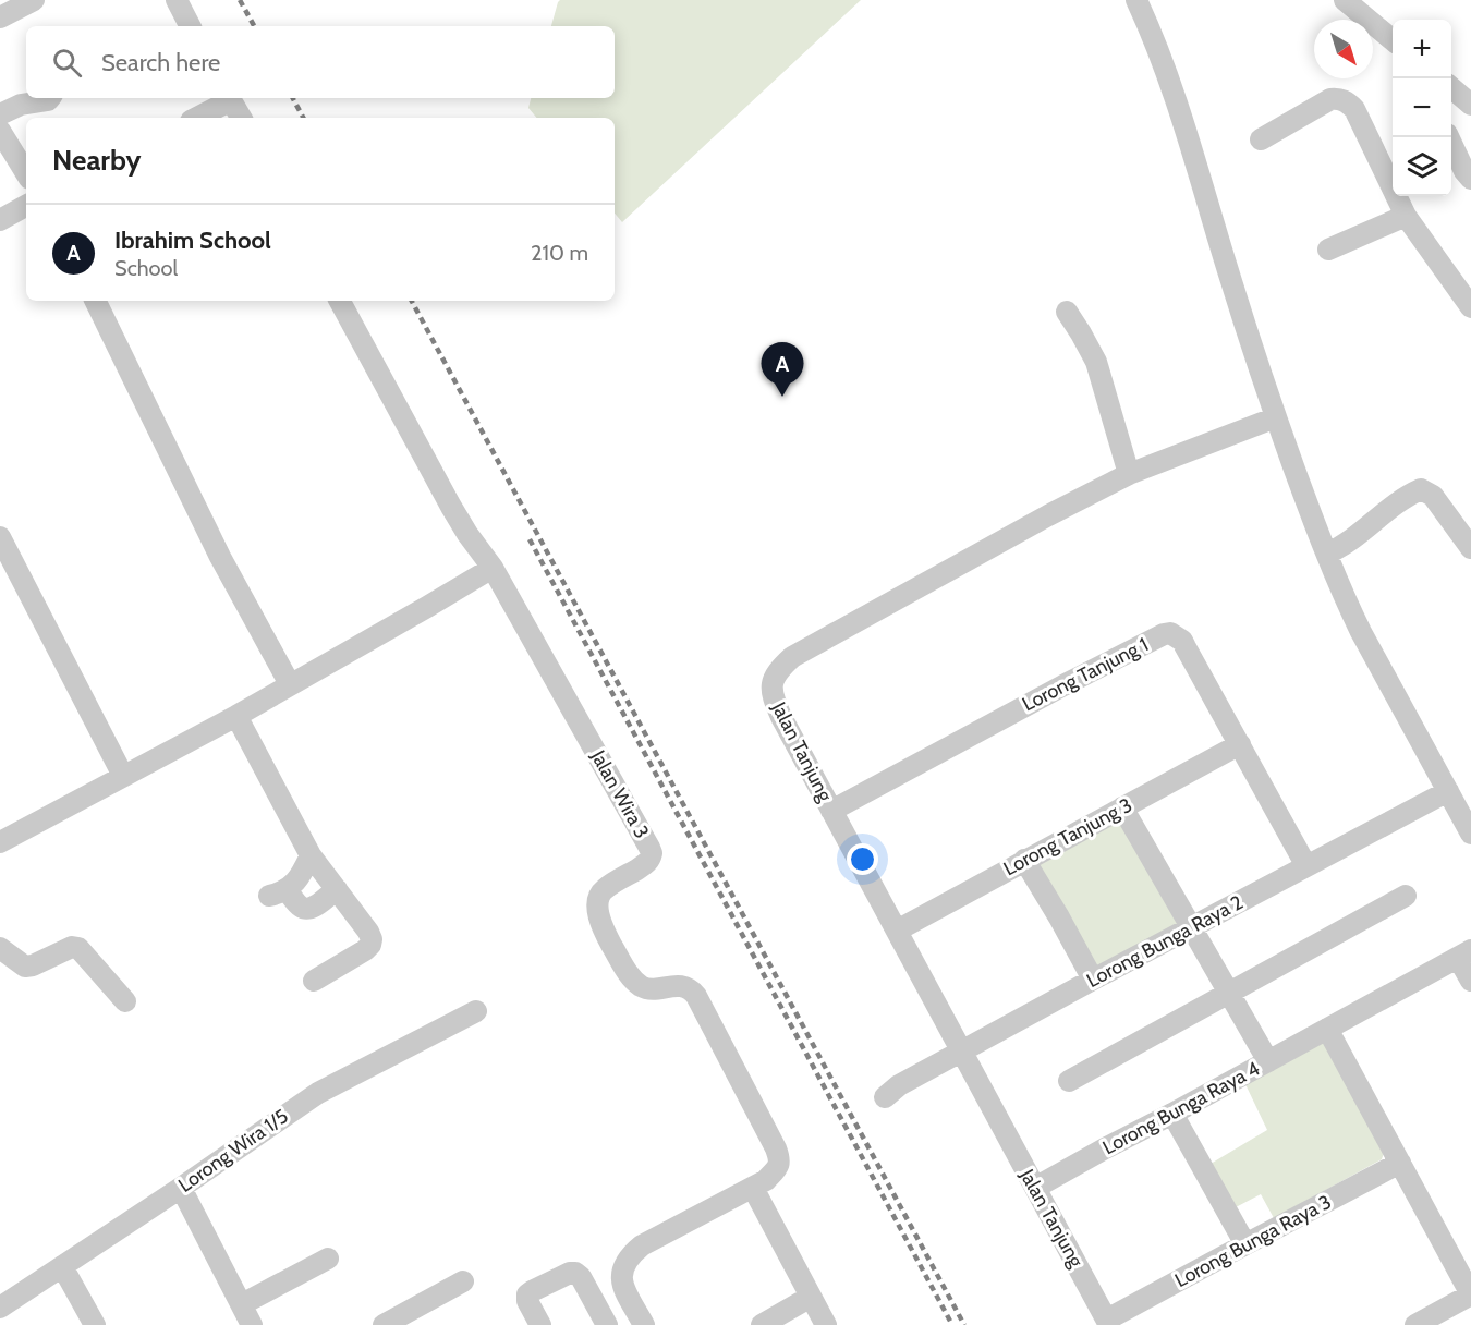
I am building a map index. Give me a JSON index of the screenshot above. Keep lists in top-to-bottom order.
{
  "streets": {
    "street": [
      "Lorong Tanjung 1",
      "Jalan Tanjung",
      "Jalan Wira 3",
      "Lorong Tanjung 3",
      "Lorong Bunga Raya 2",
      "Lorong Bunga Raya 4",
      "Lorong Wira 1/5",
      "Lorong Bunga Raya 3"
    ]
  },
  "crossings": [
    ["Lorong Tanjung 1", "Jalan Tanjung"],
    ["Lorong Tanjung 1", "Lorong Tanjung 3"],
    ["Lorong Tanjung 1", "Lorong Bunga Raya 2"],
    ["Jalan Tanjung", "Lorong Tanjung 3"],
    ["Jalan Tanjung", "Lorong Bunga Raya 2"],
    ["Jalan Tanjung", "Lorong Bunga Raya 4"],
    ["Jalan Tanjung", "Lorong Bunga Raya 3"]
  ],
  "north": "bottom right",
  "page": {
    "map_buttons": ["+", "−"],
    "search": "Search here",
    "heading": "Nearby",
    "list": [
      {
        "mark": "A",
        "name": "Ibrahim School",
        "note": "School",
        "value": "210 m"
      }
    ],
    "pins": "A"
  }
}
